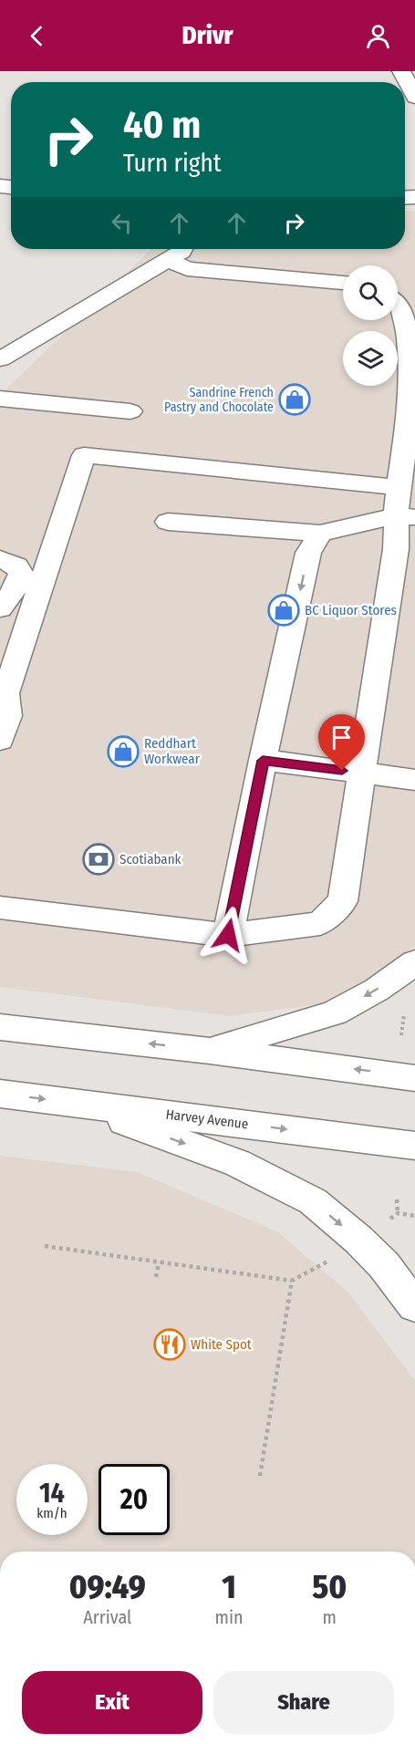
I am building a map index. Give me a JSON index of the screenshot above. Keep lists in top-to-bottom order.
{
  "streets": {
    "main road": ["Harvey Avenue"]
  },
  "places": {
    "shop": ["Sandrine French Pastry and Chocolate", "BC Liquor Stores", "Reddhart Workwear"],
    "bank": ["Scotiabank"],
    "restaurant": ["White Spot"]
  },
  "page": {
    "header": "Drivr",
    "turn": ["40 m", "Turn right"],
    "speed": "14 km/h",
    "limit": "20",
    "eta": [
      "09:49",
      "Arrival",
      "1",
      "min",
      "50",
      "m"
    ],
    "buttons": ["Exit", "Share"]
  }
}
